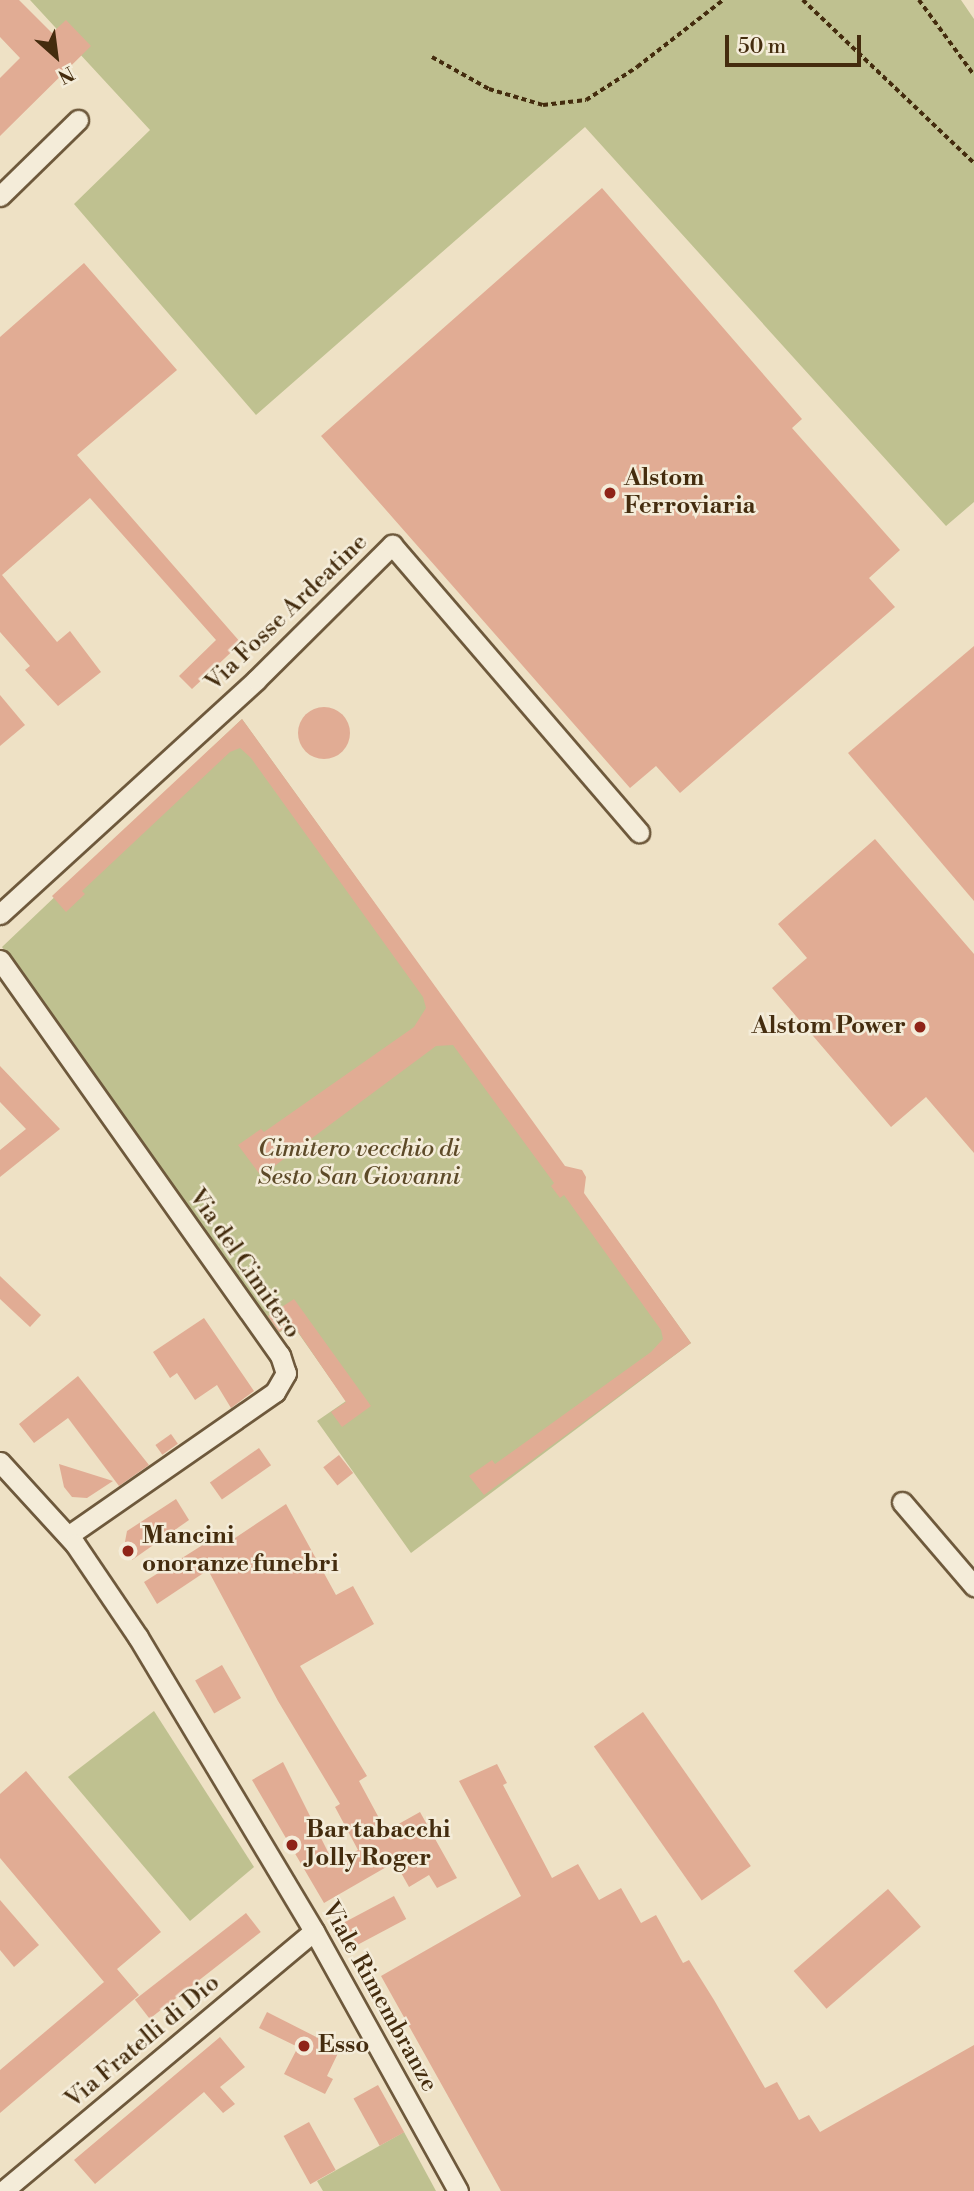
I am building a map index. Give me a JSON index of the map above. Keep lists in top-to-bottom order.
{
  "streets": {
    "street": [
      "Via Fosse Ardeatine",
      "Via del Cimitero",
      "Viale Rimembranze",
      "Via Fratelli di Dio"
    ]
  },
  "crossings": [
    ["Via del Cimitero", "Viale Rimembranze"],
    ["Viale Rimembranze", "Via Fratelli di Dio"]
  ],
  "parks": ["Cimitero vecchio di Sesto San Giovanni"],
  "places": [
    "Alstom Ferroviaria",
    "Alstom Power",
    "Mancini onoranze funebri",
    "Bar tabacchi Jolly Roger",
    "Esso"
  ],
  "scale_bar": "50 m",
  "north": "bottom right"
}
